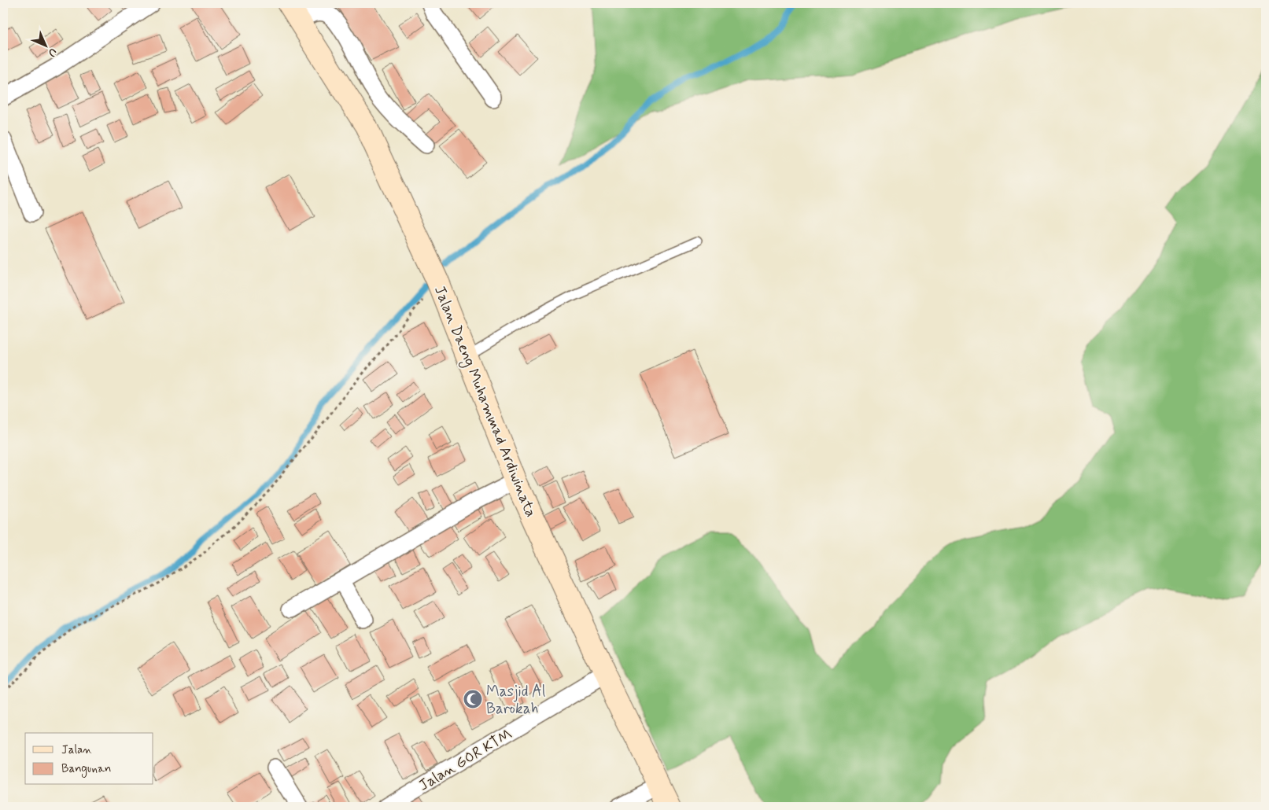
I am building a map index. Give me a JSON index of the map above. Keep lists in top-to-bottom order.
{
  "streets": {
    "main road": ["Jalan Daeng Muhammad Ardiwinata"],
    "street": ["Jalan GOR KTM"]
  },
  "crossings": [
    ["Jalan Daeng Muhammad Ardiwinata", "Jalan GOR KTM"]
  ],
  "places": {
    "mosque": ["Masjid Al Barokah"]
  },
  "legend": ["Jalan", "Bangunan"],
  "north": "bottom right"
}
